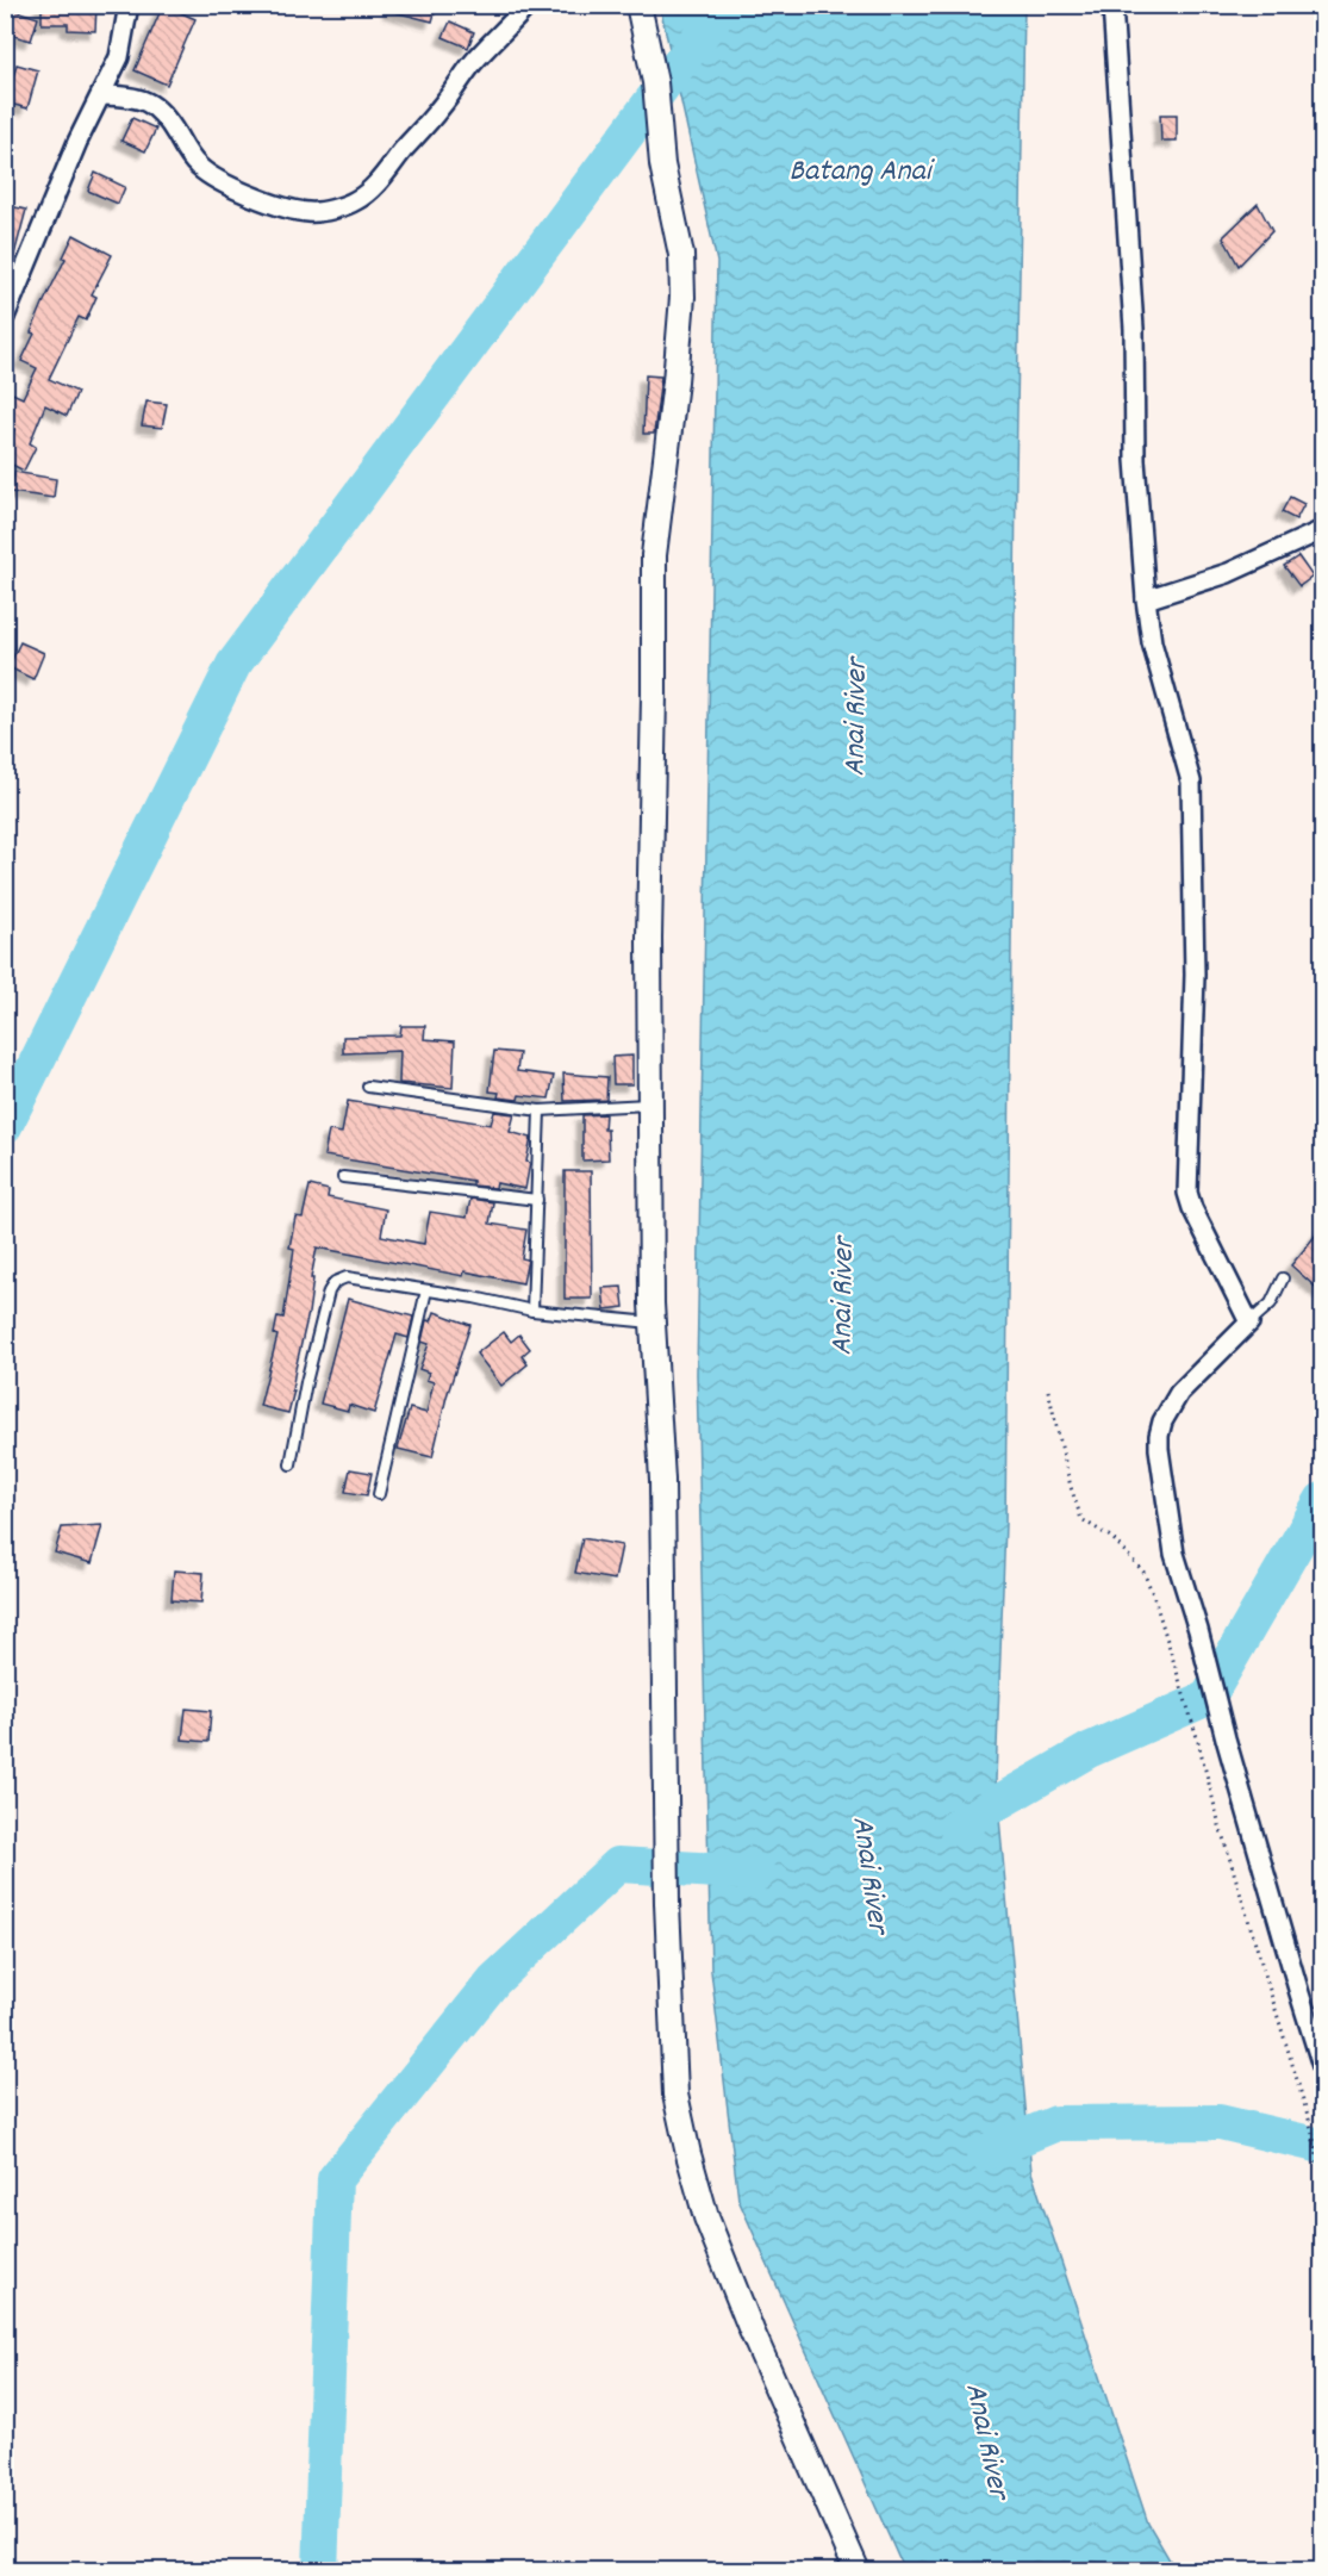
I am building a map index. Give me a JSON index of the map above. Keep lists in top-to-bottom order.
{
  "water": ["Batang Anai", "Anai River"]
}
